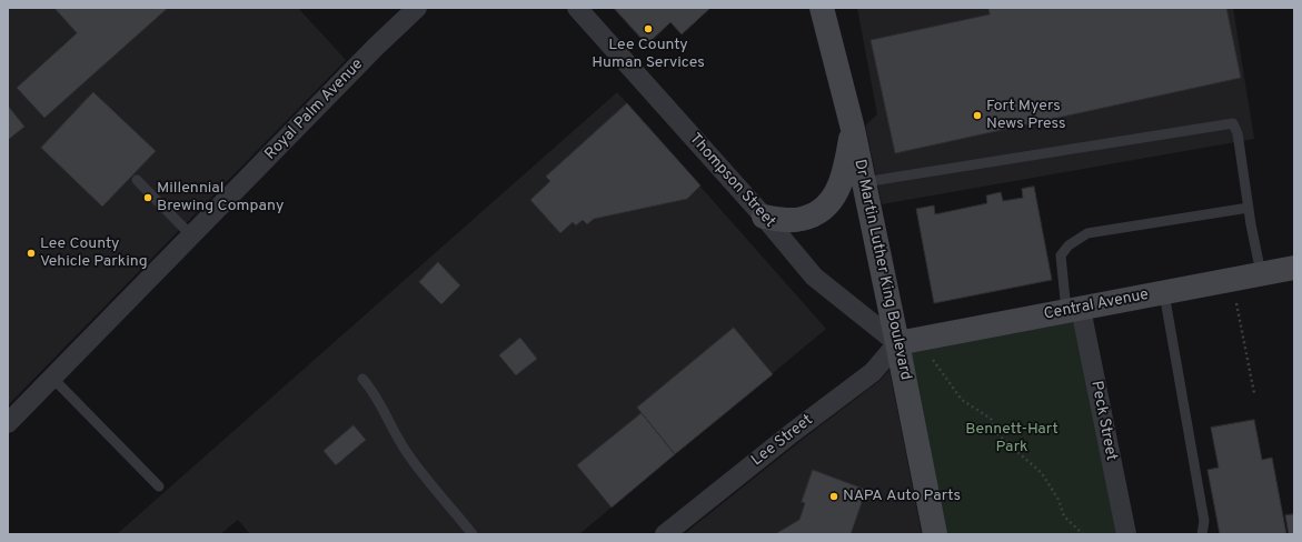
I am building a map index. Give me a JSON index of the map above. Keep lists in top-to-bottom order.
{
  "streets": {
    "main road": ["Dr Martin Luther King Boulevard", "Central Avenue"],
    "street": [
      "Royal Palm Avenue",
      "Thompson Street",
      "Peck Street",
      "Lee Street"
    ]
  },
  "crossings": [
    ["Thompson Street", "Dr Martin Luther King Boulevard"],
    ["Thompson Street", "Central Avenue"],
    ["Thompson Street", "Lee Street"],
    ["Dr Martin Luther King Boulevard", "Central Avenue"],
    ["Dr Martin Luther King Boulevard", "Lee Street"],
    ["Central Avenue", "Peck Street"],
    ["Central Avenue", "Lee Street"]
  ],
  "parks": ["Bennett-Hart Park"],
  "places": [
    "Lee County Human Services",
    "Fort Myers News Press",
    "Millennial Brewing Company",
    "Lee County Vehicle Parking",
    "NAPA Auto Parts"
  ]
}
